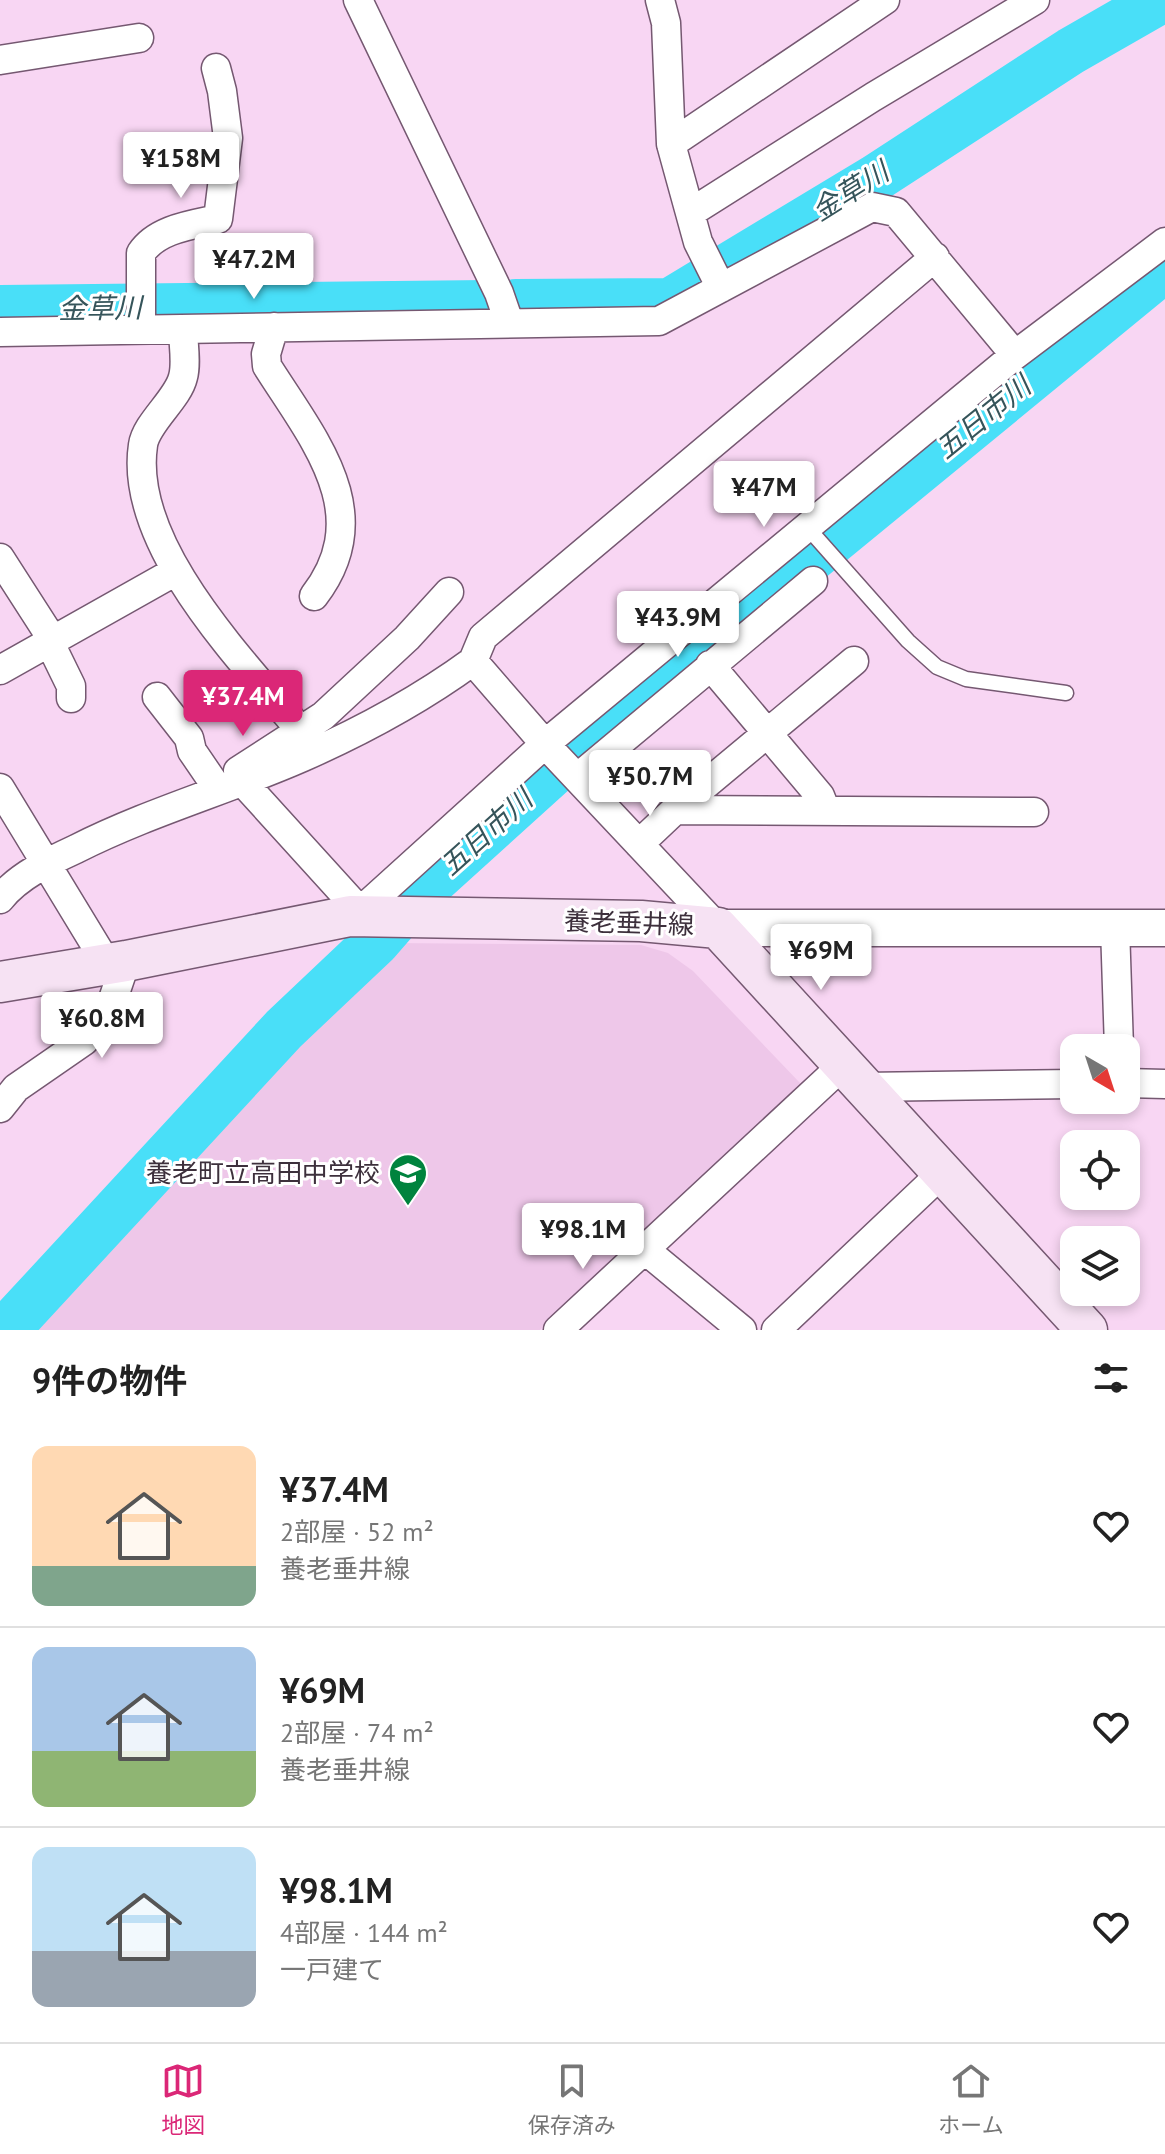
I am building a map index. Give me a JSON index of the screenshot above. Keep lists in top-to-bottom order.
{
  "streets": {
    "main road": ["養老垂井線"]
  },
  "water": ["金草川", "五日市川"],
  "places": {
    "school or university": ["養老町立高田中学校"]
  },
  "north": "bottom right",
  "page": {
    "price": [
      "¥158M",
      "¥47.2M",
      "¥47M",
      "¥43.9M",
      "¥37.4M",
      "¥50.7M",
      "¥69M",
      "¥60.8M",
      "¥98.1M"
    ],
    "heading": "9件の物件",
    "list": [
      {
        "name": "¥37.4M",
        "note": "2部屋 · 52 m² · 養老垂井線"
      },
      {
        "name": "¥69M",
        "note": "2部屋 · 74 m² · 養老垂井線"
      },
      {
        "name": "¥98.1M",
        "note": "4部屋 · 144 m² · 一戸建て"
      }
    ],
    "tabs": ["地図", "保存済み", "ホーム"]
  }
}
